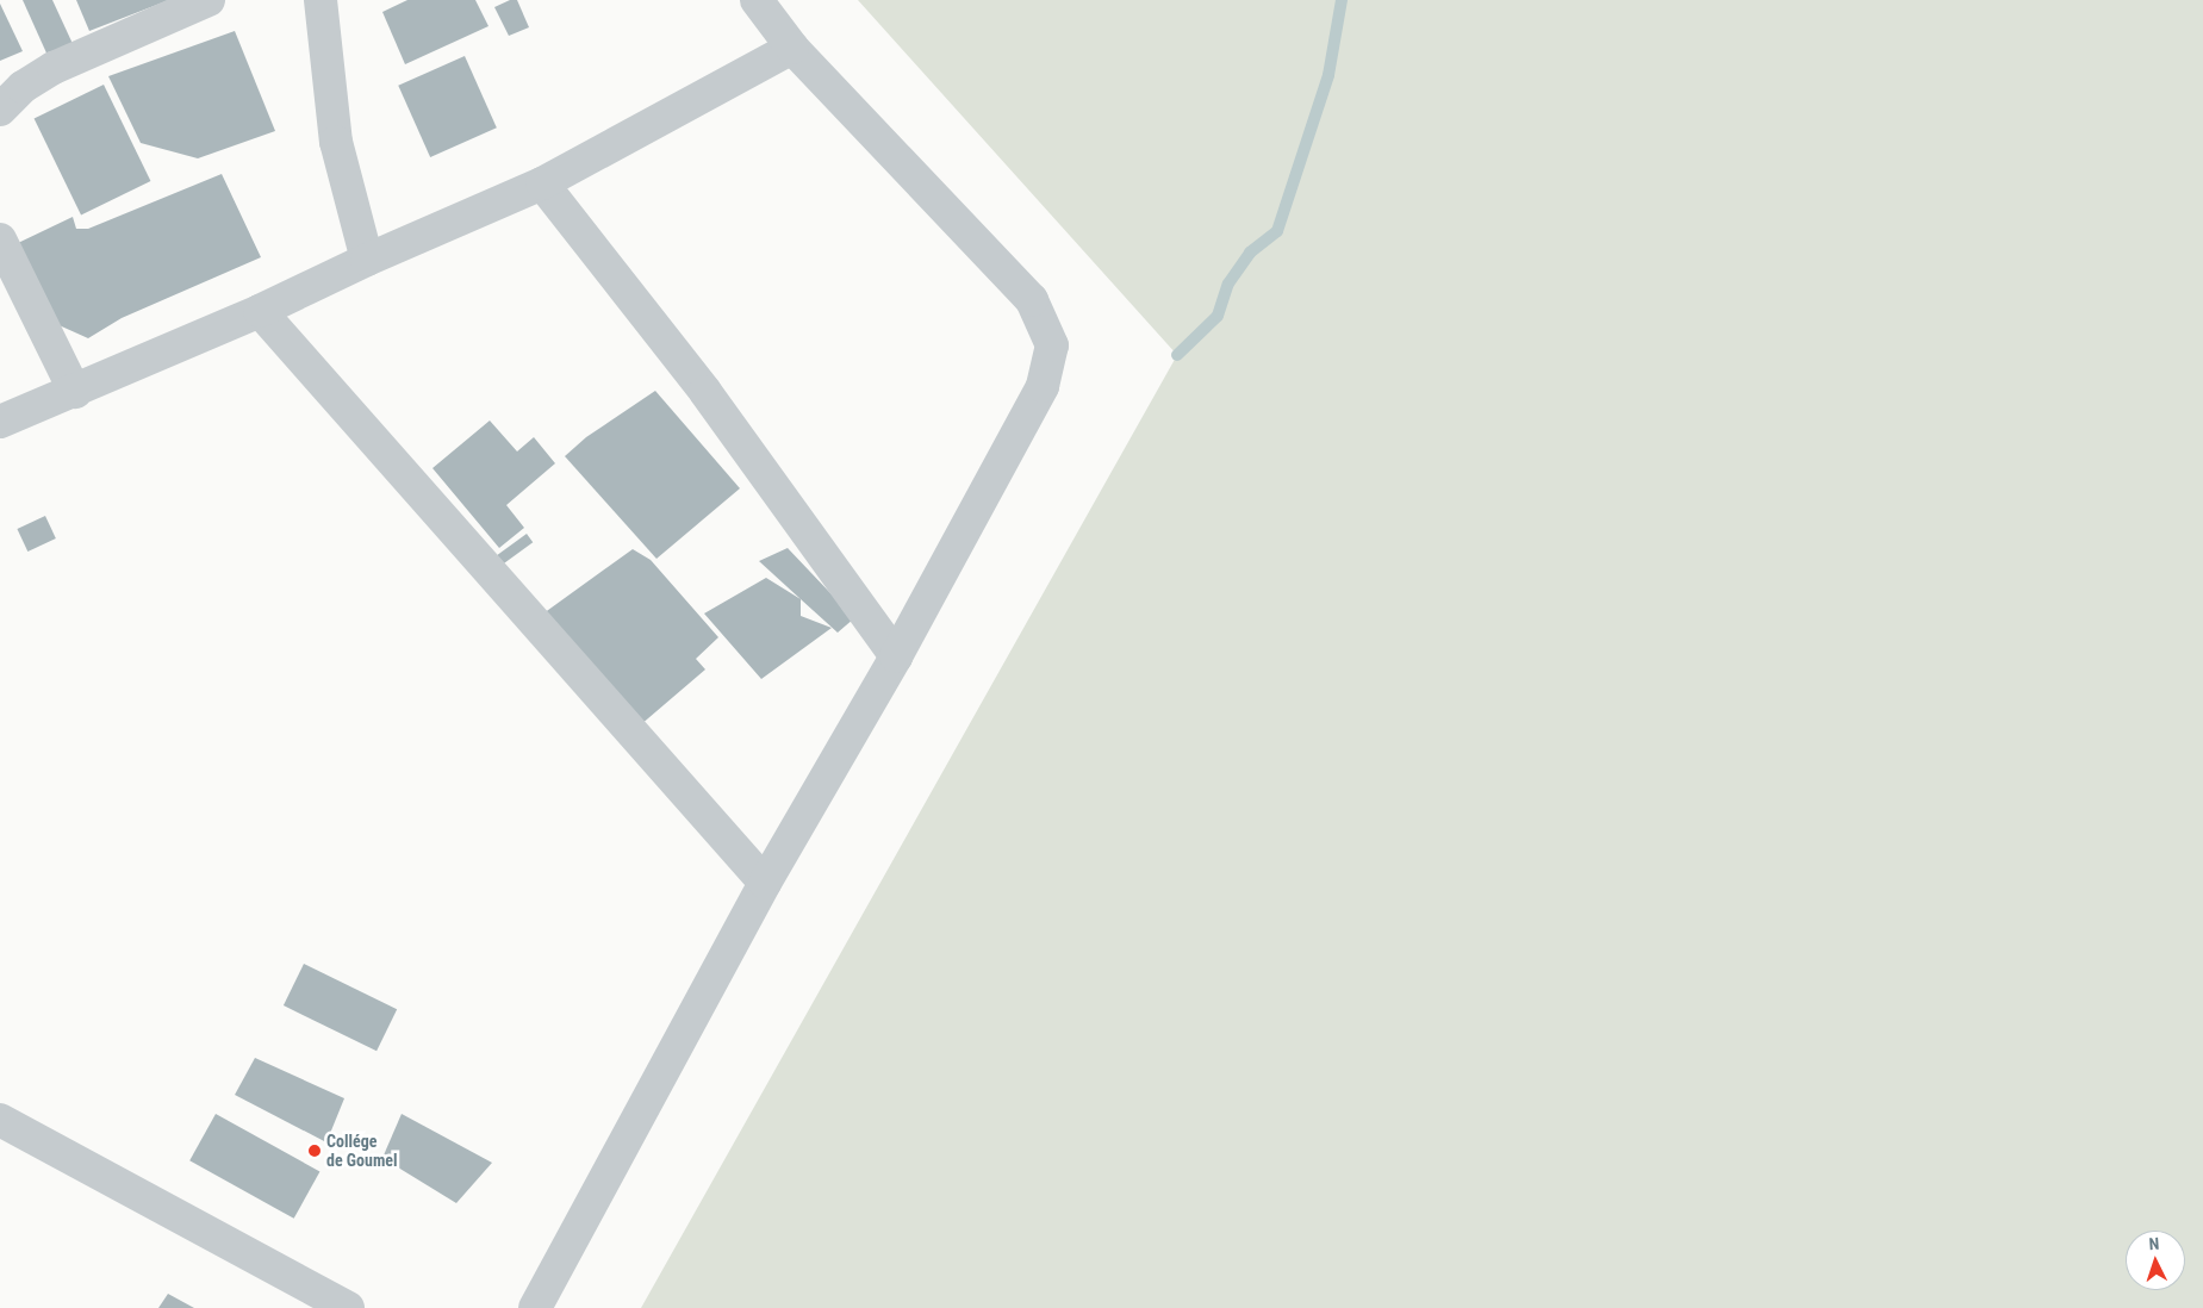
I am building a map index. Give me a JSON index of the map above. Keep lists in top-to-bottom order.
{
  "places": ["Collége de Goumel"],
  "north": "top"
}
